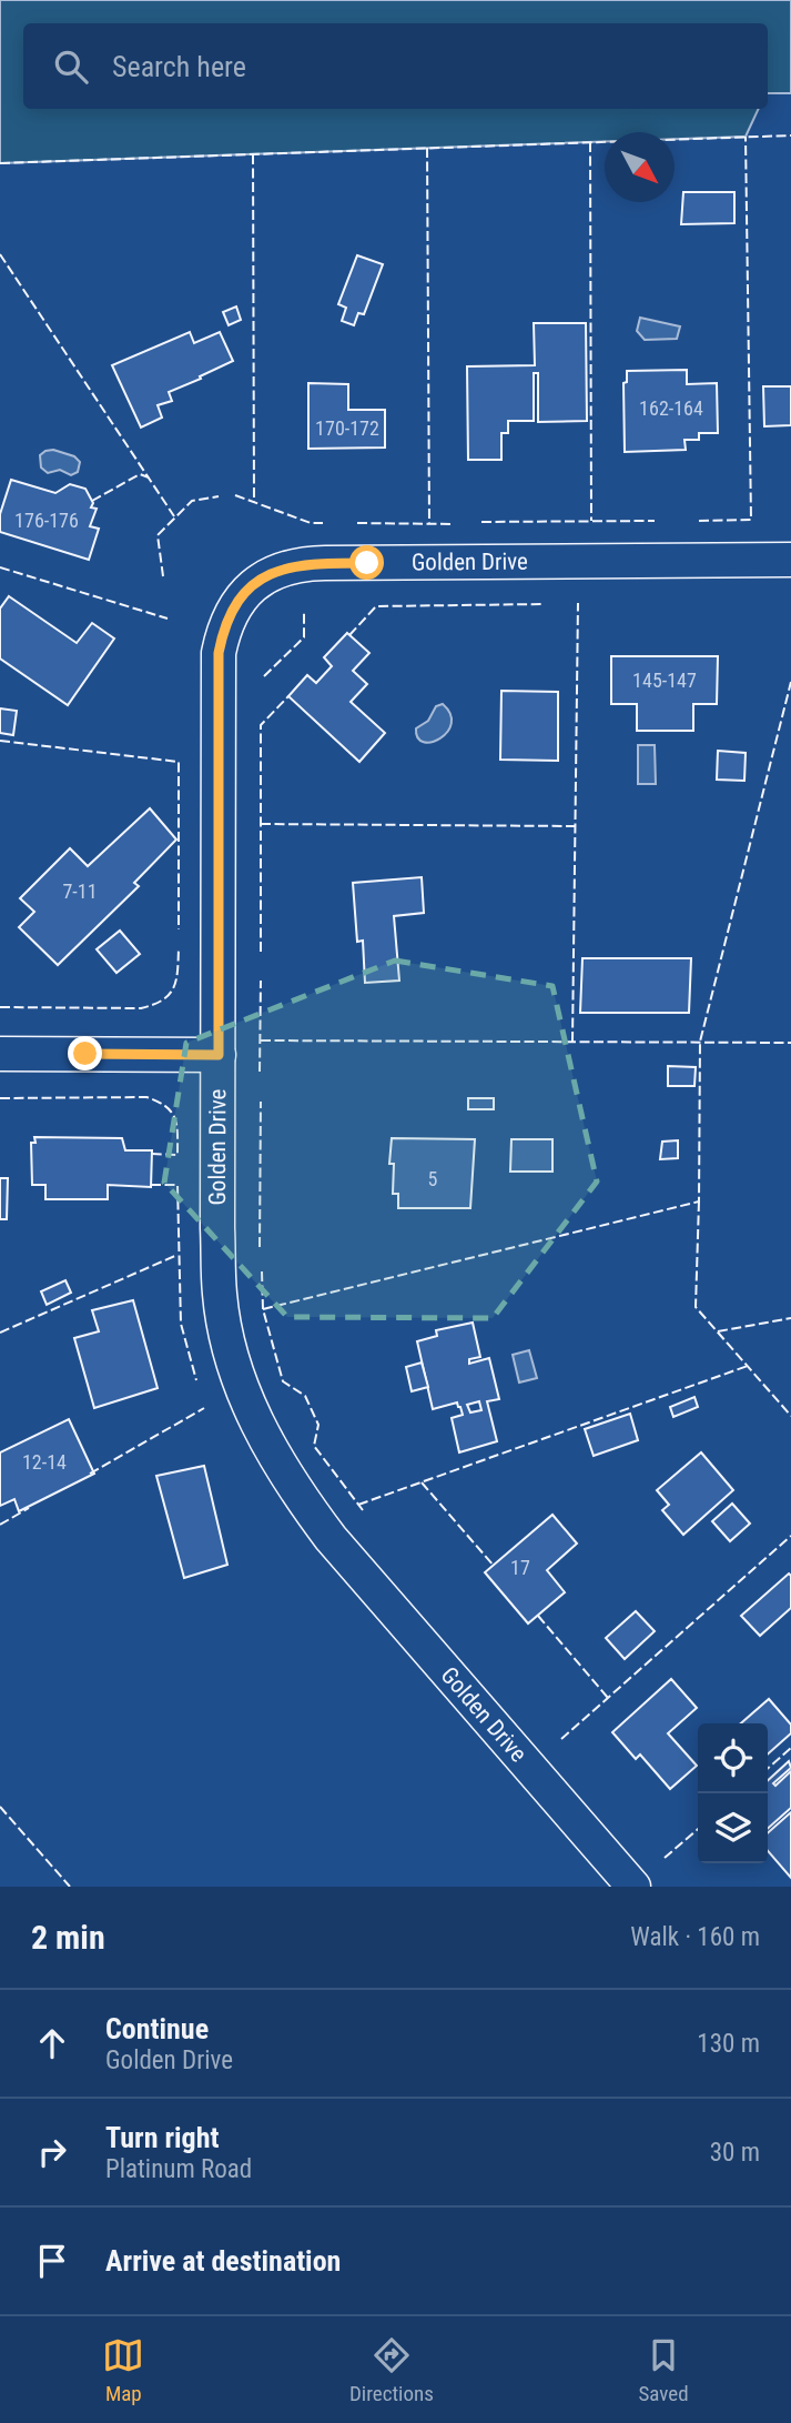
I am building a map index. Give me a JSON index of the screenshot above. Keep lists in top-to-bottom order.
{
  "streets": {
    "street": ["Golden Drive"]
  },
  "house_numbers": [
    "162-164",
    "170-172",
    "176-176",
    "145-147",
    "7-11",
    "5",
    "12-14",
    "17"
  ],
  "north": "bottom right",
  "page": {
    "search": "Search here",
    "heading": ["2 min", "Walk · 160 m"],
    "list": [
      ["Continue", "Golden Drive", "130 m"],
      ["Turn right", "Platinum Road", "30 m"],
      "Arrive at destination"
    ],
    "nav": ["Map", "Directions", "Saved"]
  }
}
